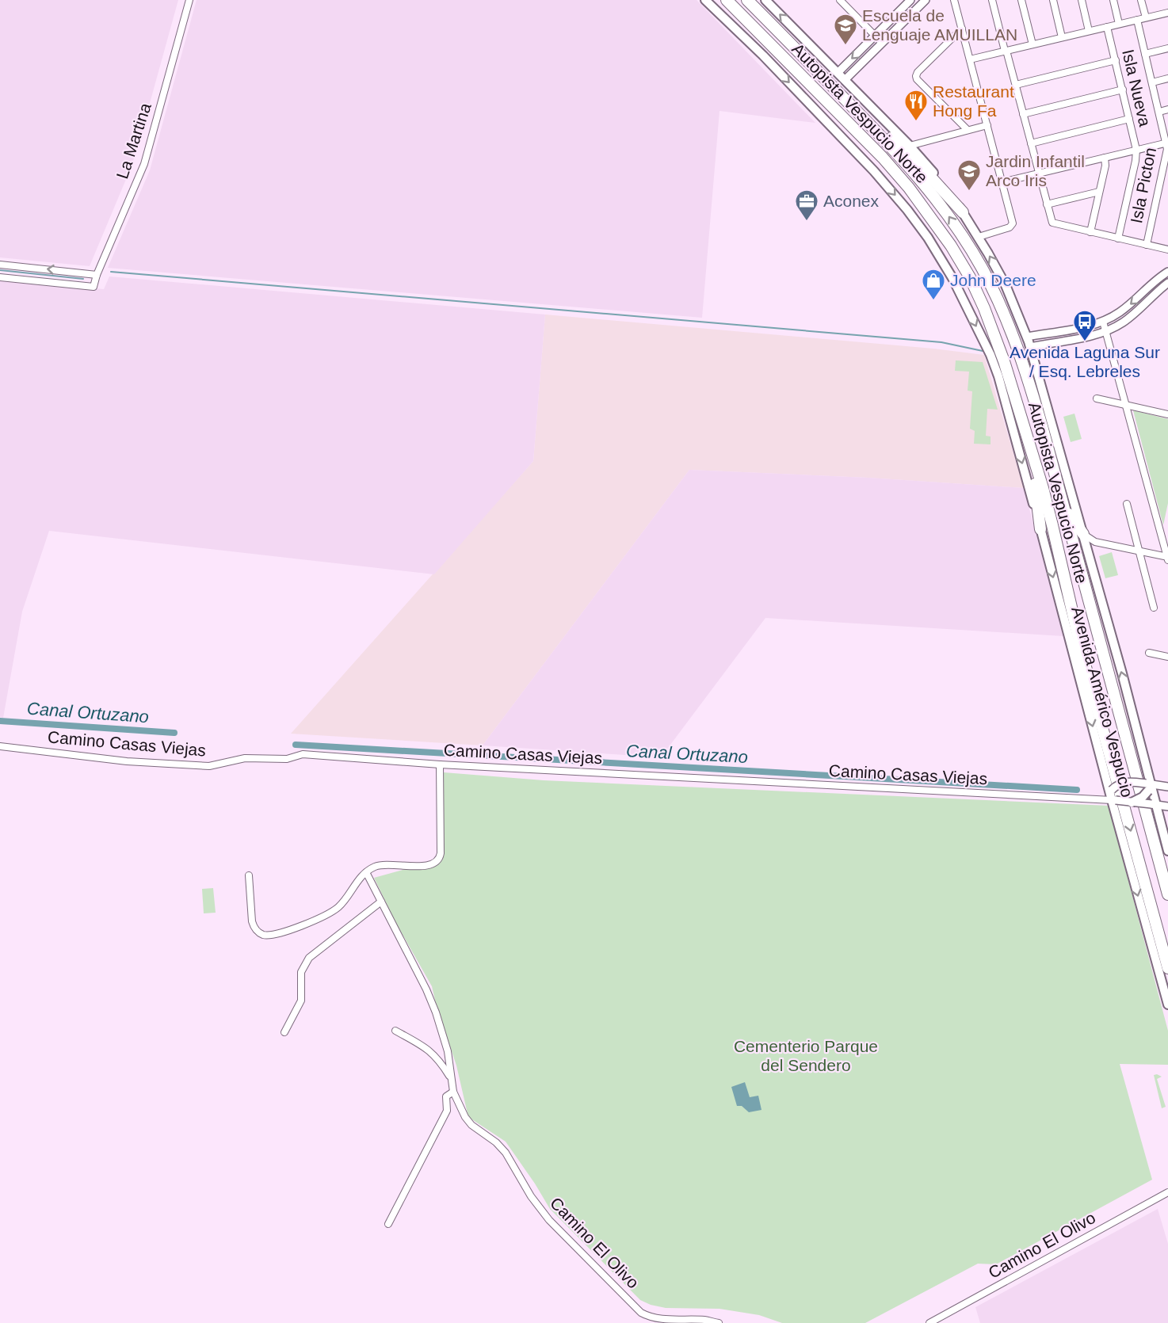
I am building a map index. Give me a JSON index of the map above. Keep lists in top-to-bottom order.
{
  "streets": {
    "highway": ["Autopista Vespucio Norte"],
    "main road": ["Avenida Américo Vespucio"],
    "street": [
      "Isla Nueva",
      "La Martina",
      "Isla Picton",
      "Camino Casas Viejas",
      "Camino El Olivo"
    ]
  },
  "crossings": [
    ["Avenida Américo Vespucio", "Camino Casas Viejas"]
  ],
  "water": ["Canal Ortuzano"],
  "parks": ["Cementerio Parque del Sendero"],
  "places": {
    "school or university": ["Escuela de Lenguaje AMUILLAN", "Jardin Infantil Arco Iris"],
    "restaurant": ["Restaurant Hong Fa"],
    "office": ["Aconex"],
    "shop": ["John Deere"],
    "bus stop": ["Avenida Laguna Sur / Esq. Lebreles"]
  }
}
